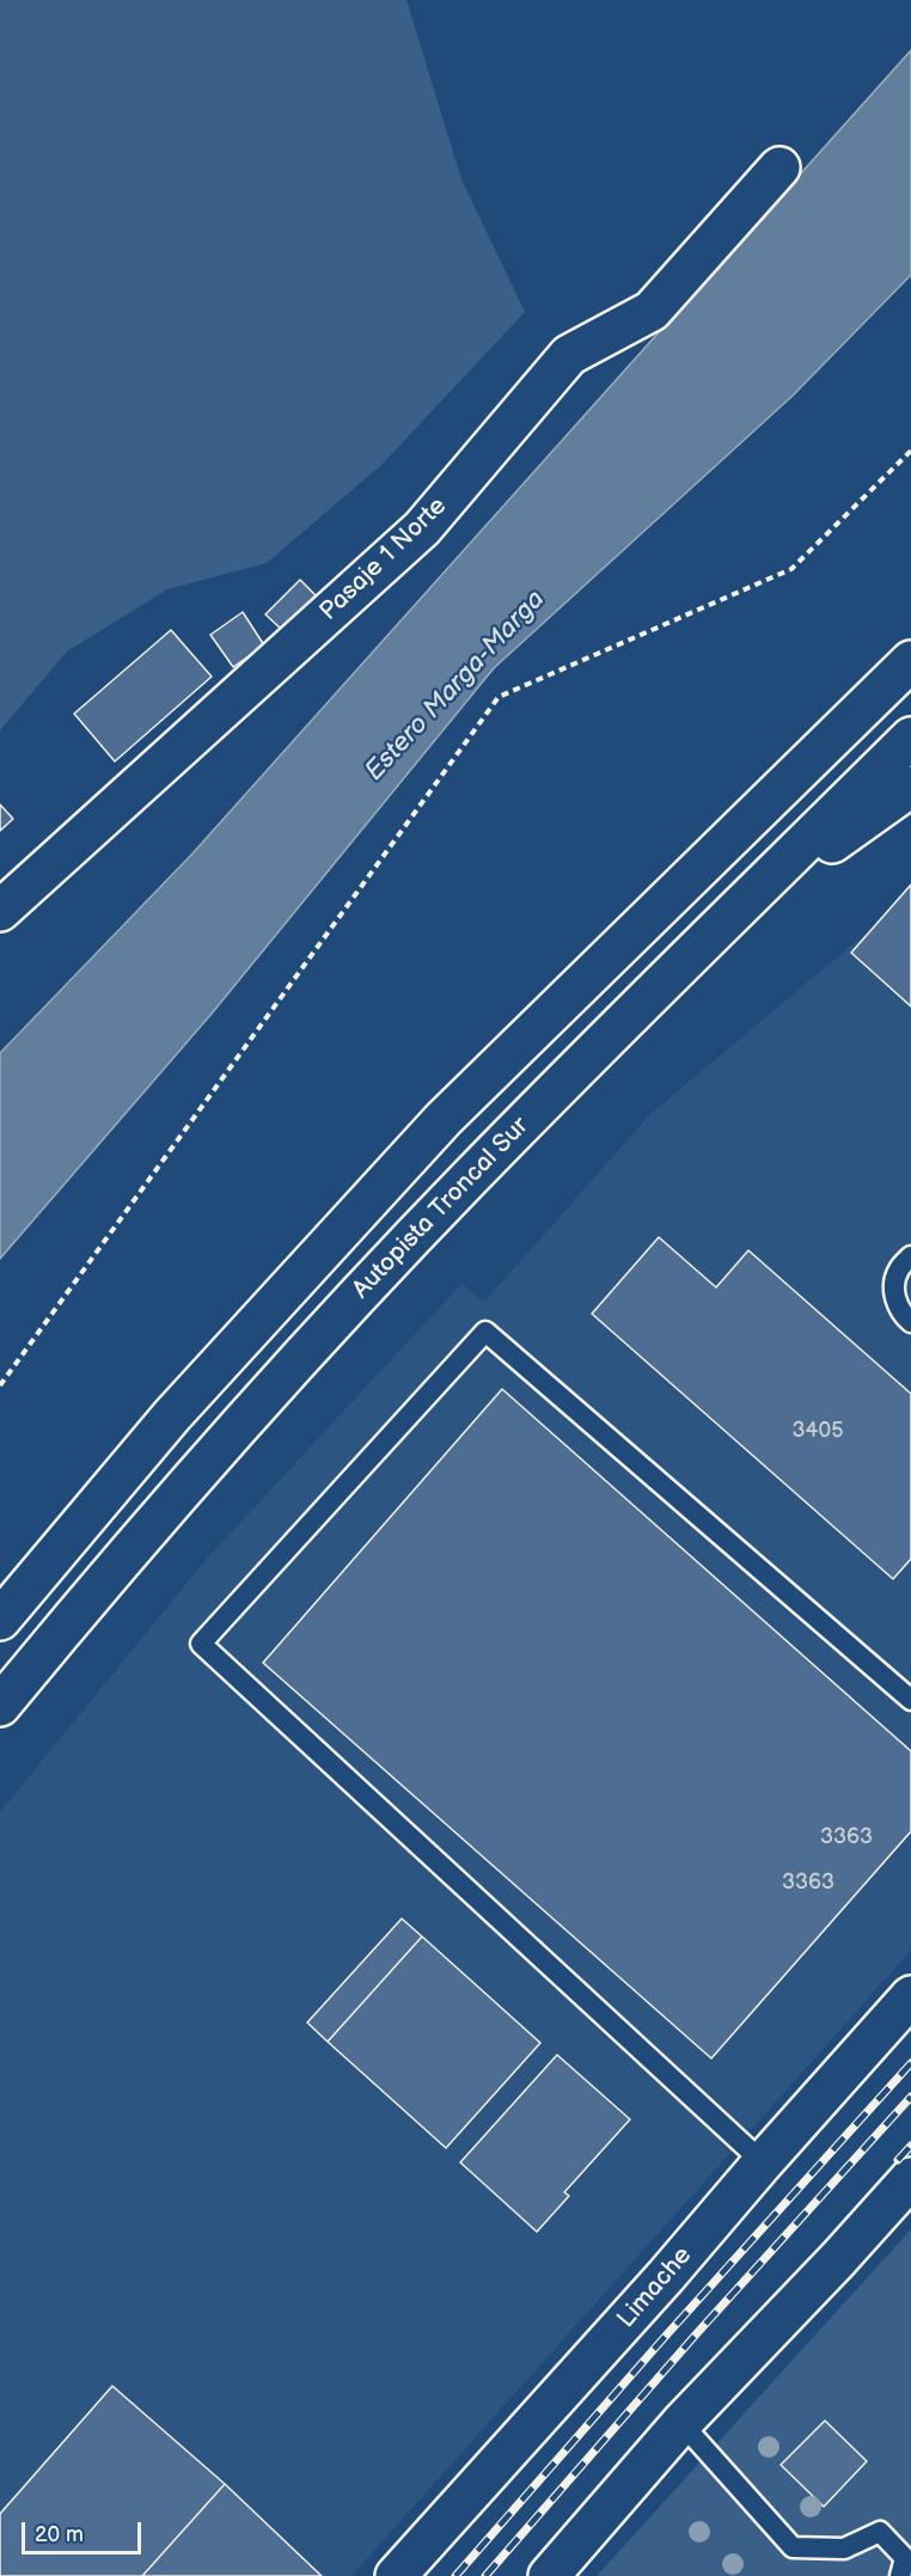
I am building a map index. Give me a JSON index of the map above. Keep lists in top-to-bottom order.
{
  "streets": {
    "main road": ["Pasaje 1 Norte", "Autopista Troncal Sur", "Limache"]
  },
  "water": ["Estero Marga-Marga"],
  "house_numbers": ["3405", "3363", "3363"],
  "scale_bar": "20 m"
}
